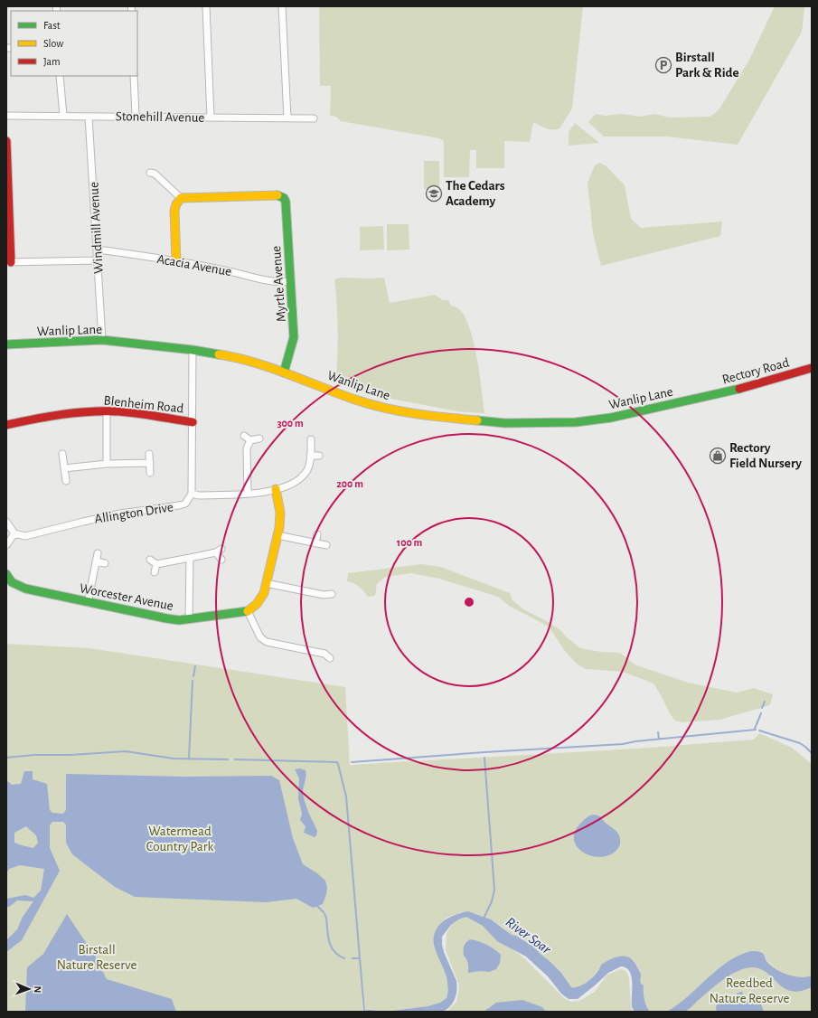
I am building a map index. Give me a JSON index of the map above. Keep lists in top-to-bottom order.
{
  "streets": {
    "street": [
      "Stonehill Avenue",
      "Windmill Avenue",
      "Acacia Avenue",
      "Myrtle Avenue",
      "Wanlip Lane",
      "Rectory Road",
      "Blenheim Road",
      "Allington Drive",
      "Worcester Avenue"
    ]
  },
  "crossings": [
    ["Stonehill Avenue", "Windmill Avenue"],
    ["Windmill Avenue", "Acacia Avenue"],
    ["Windmill Avenue", "Wanlip Lane"],
    ["Acacia Avenue", "Myrtle Avenue"],
    ["Myrtle Avenue", "Wanlip Lane"],
    ["Wanlip Lane", "Rectory Road"]
  ],
  "water": ["River Soar"],
  "parks": ["Watermead Country Park", "Birstall Nature Reserve", "Reedbed Nature Reserve"],
  "places": {
    "parking": ["Birstall Park & Ride"],
    "school or university": ["The Cedars Academy"],
    "shop": ["Rectory Field Nursery"]
  },
  "legend": ["Fast", "Slow", "Jam"],
  "north": "right",
  "rings": ["300 m", "200 m", "100 m"]
}
